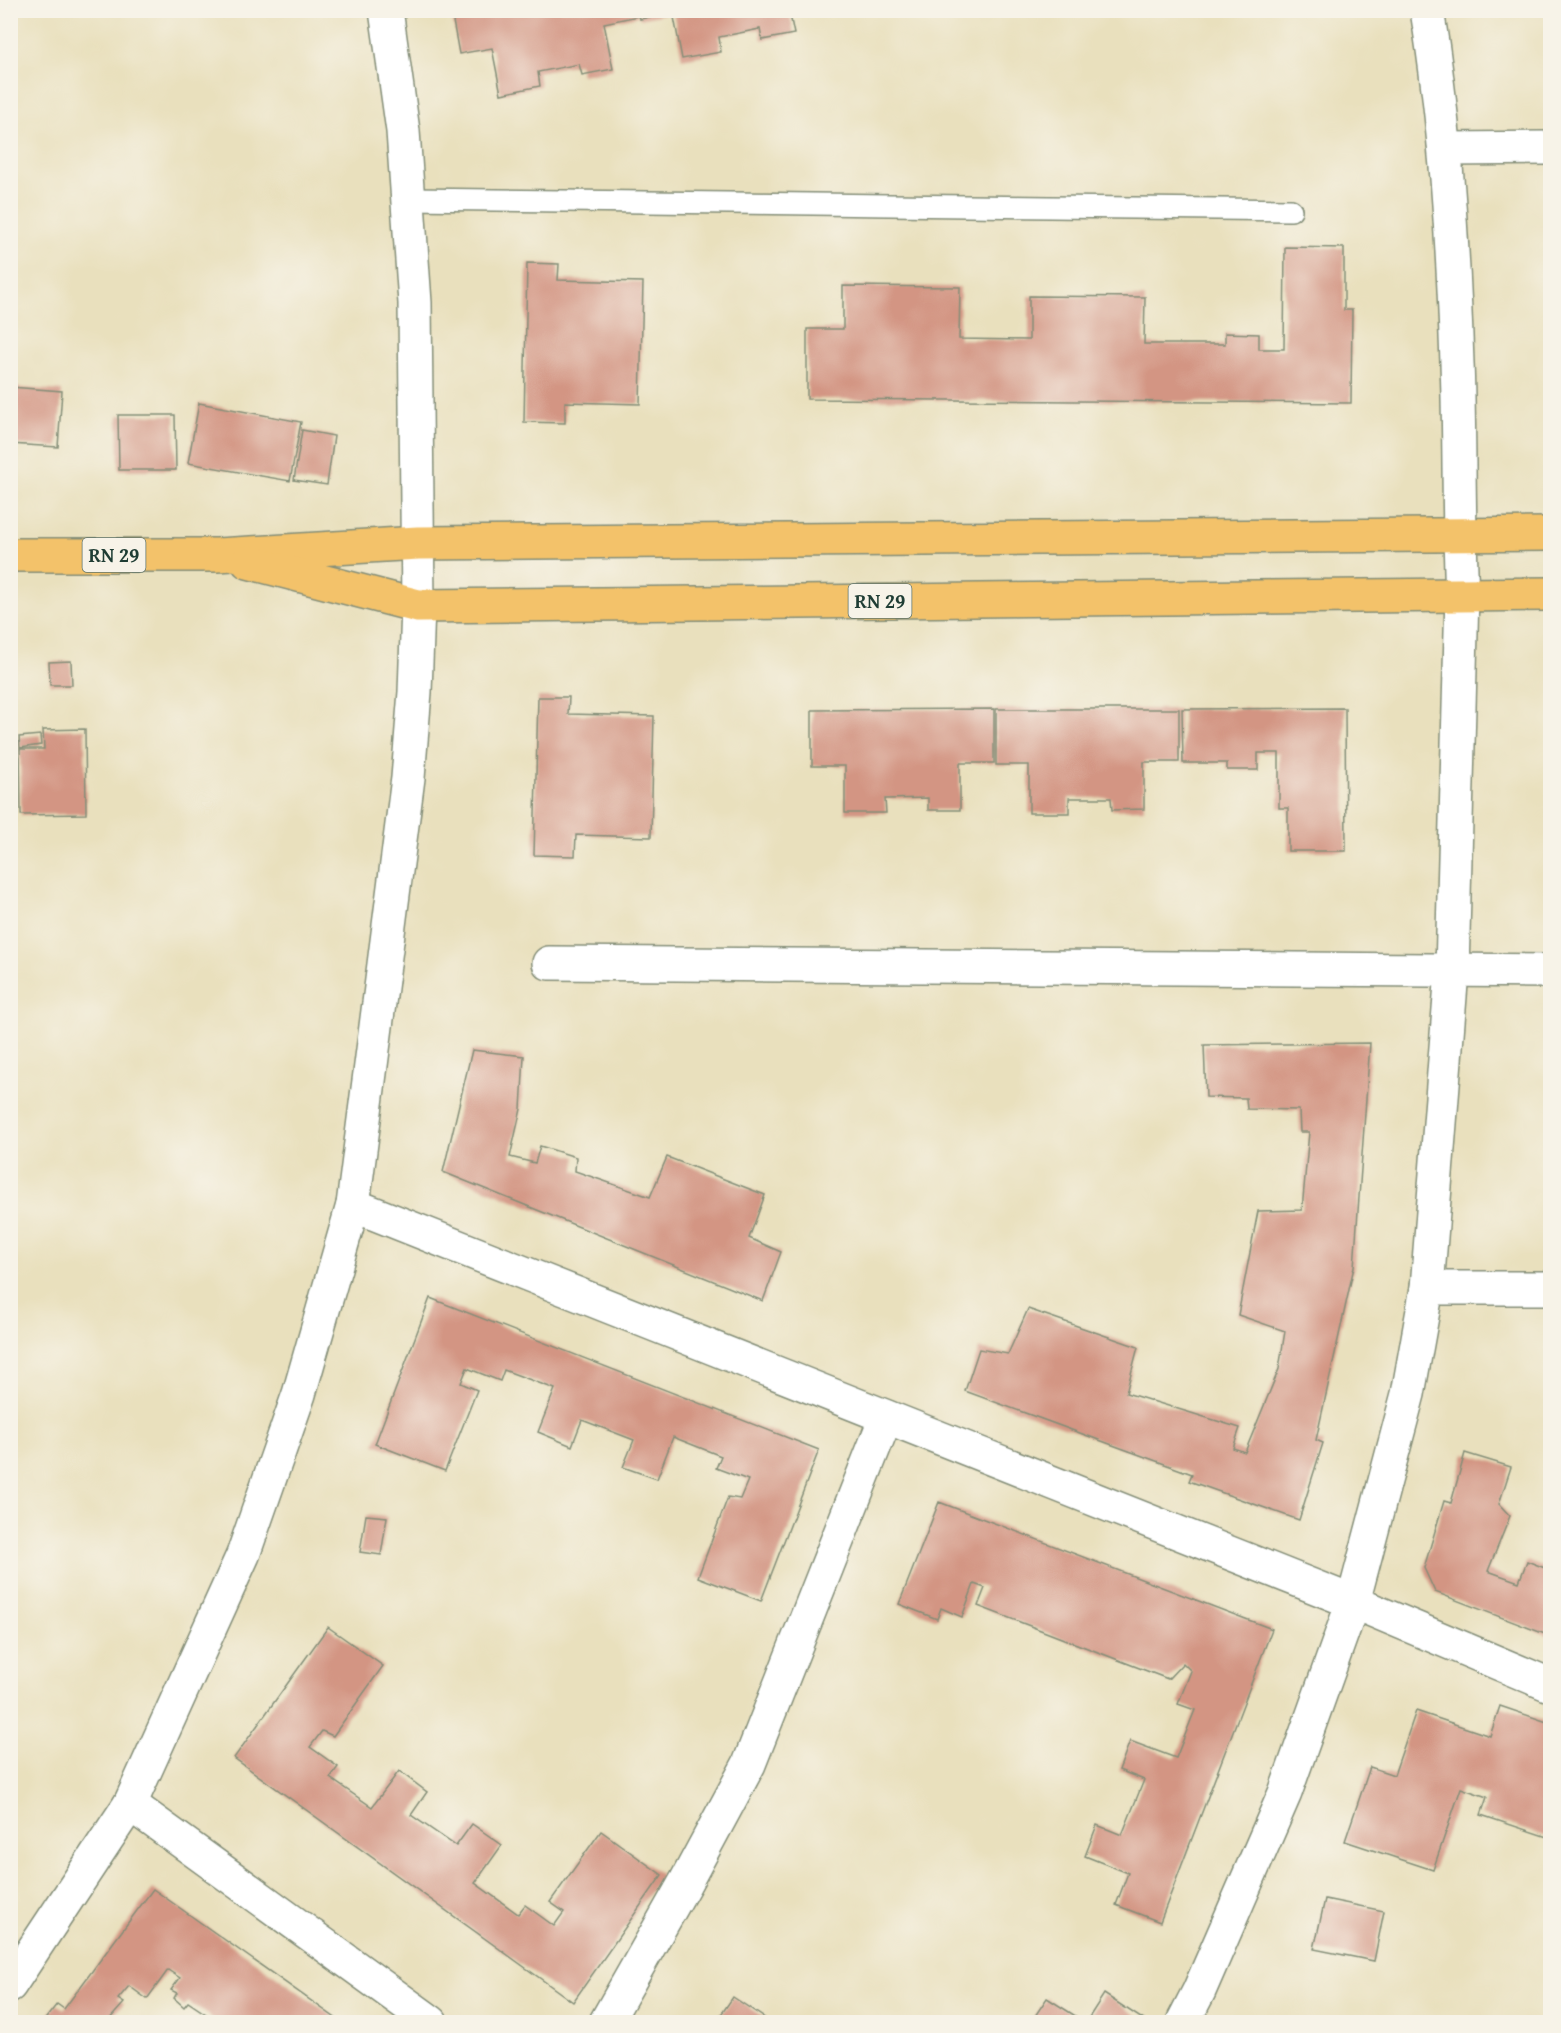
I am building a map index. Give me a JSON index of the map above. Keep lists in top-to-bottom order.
{
  "streets": {
    "main road": ["RN 29"]
  }
}
